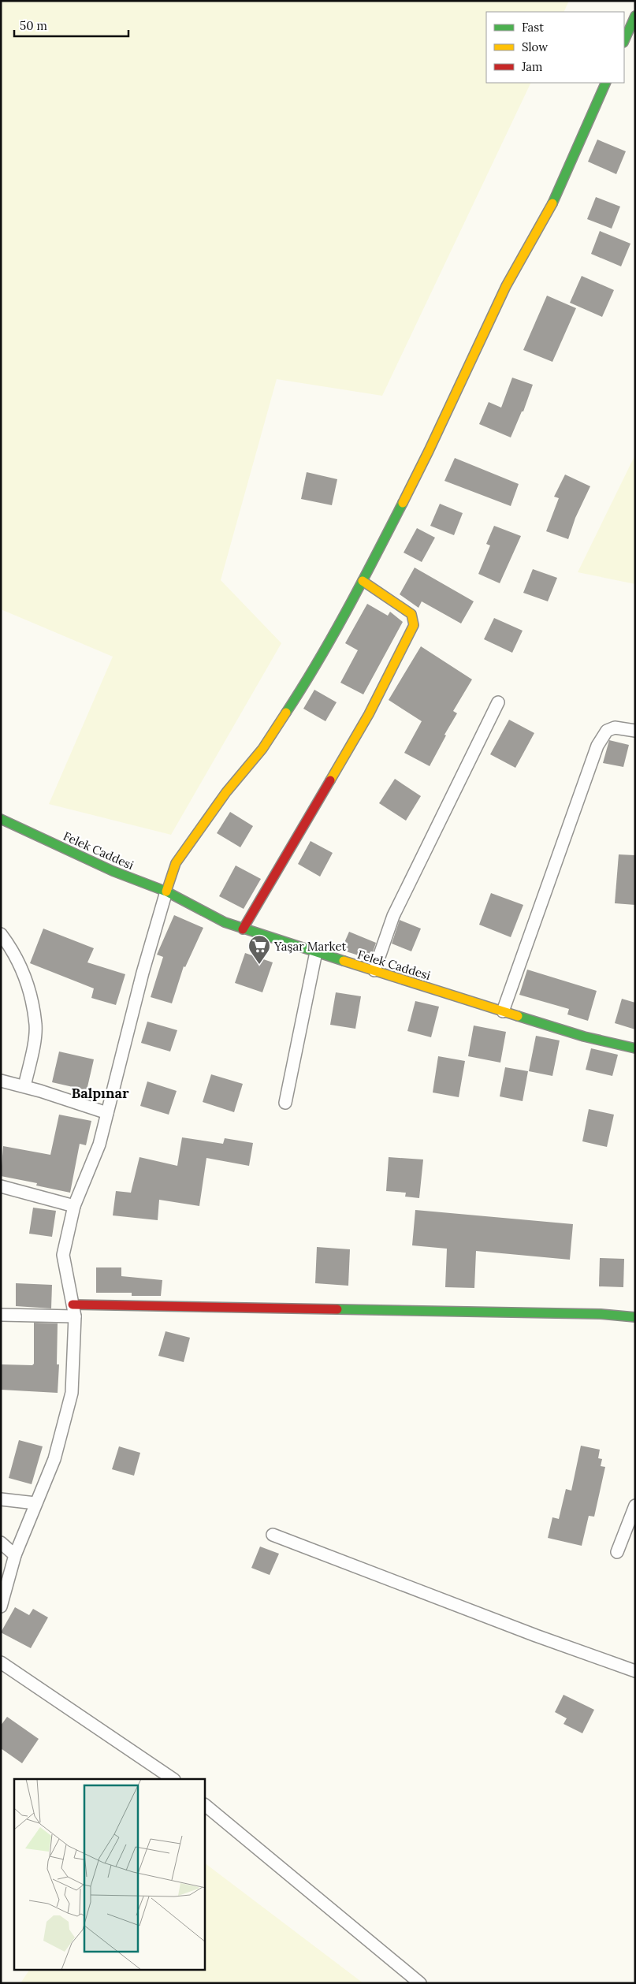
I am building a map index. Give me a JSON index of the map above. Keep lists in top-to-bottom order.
{
  "streets": {
    "street": ["Felek Caddesi"]
  },
  "districts": ["Balpınar"],
  "places": {
    "supermarket": ["Yaşar Market"]
  },
  "legend": ["Fast", "Slow", "Jam"],
  "scale_bar": "50 m"
}
